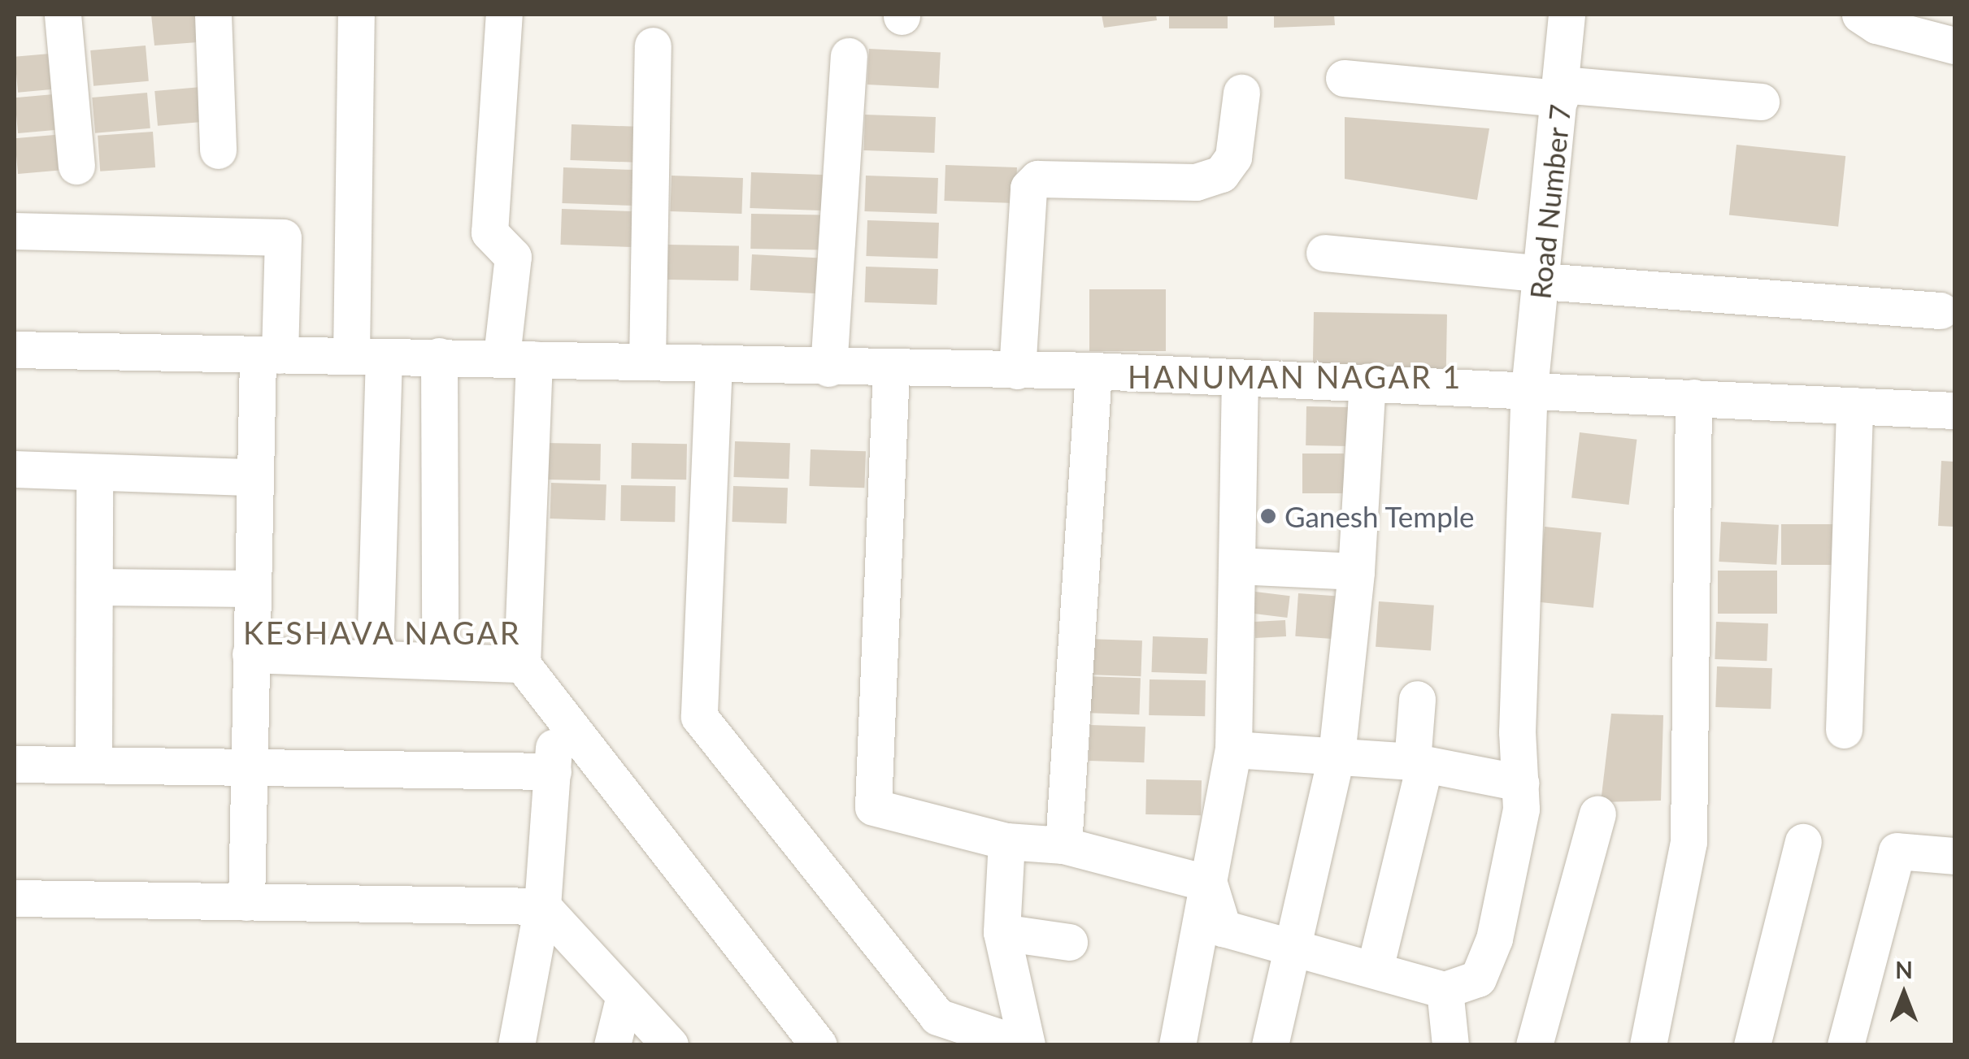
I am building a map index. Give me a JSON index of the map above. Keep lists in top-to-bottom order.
{
  "streets": {
    "street": ["Road Number 7"]
  },
  "districts": ["HANUMAN NAGAR 1", "KESHAVA NAGAR"],
  "places": ["Ganesh Temple"],
  "north": "top"
}
